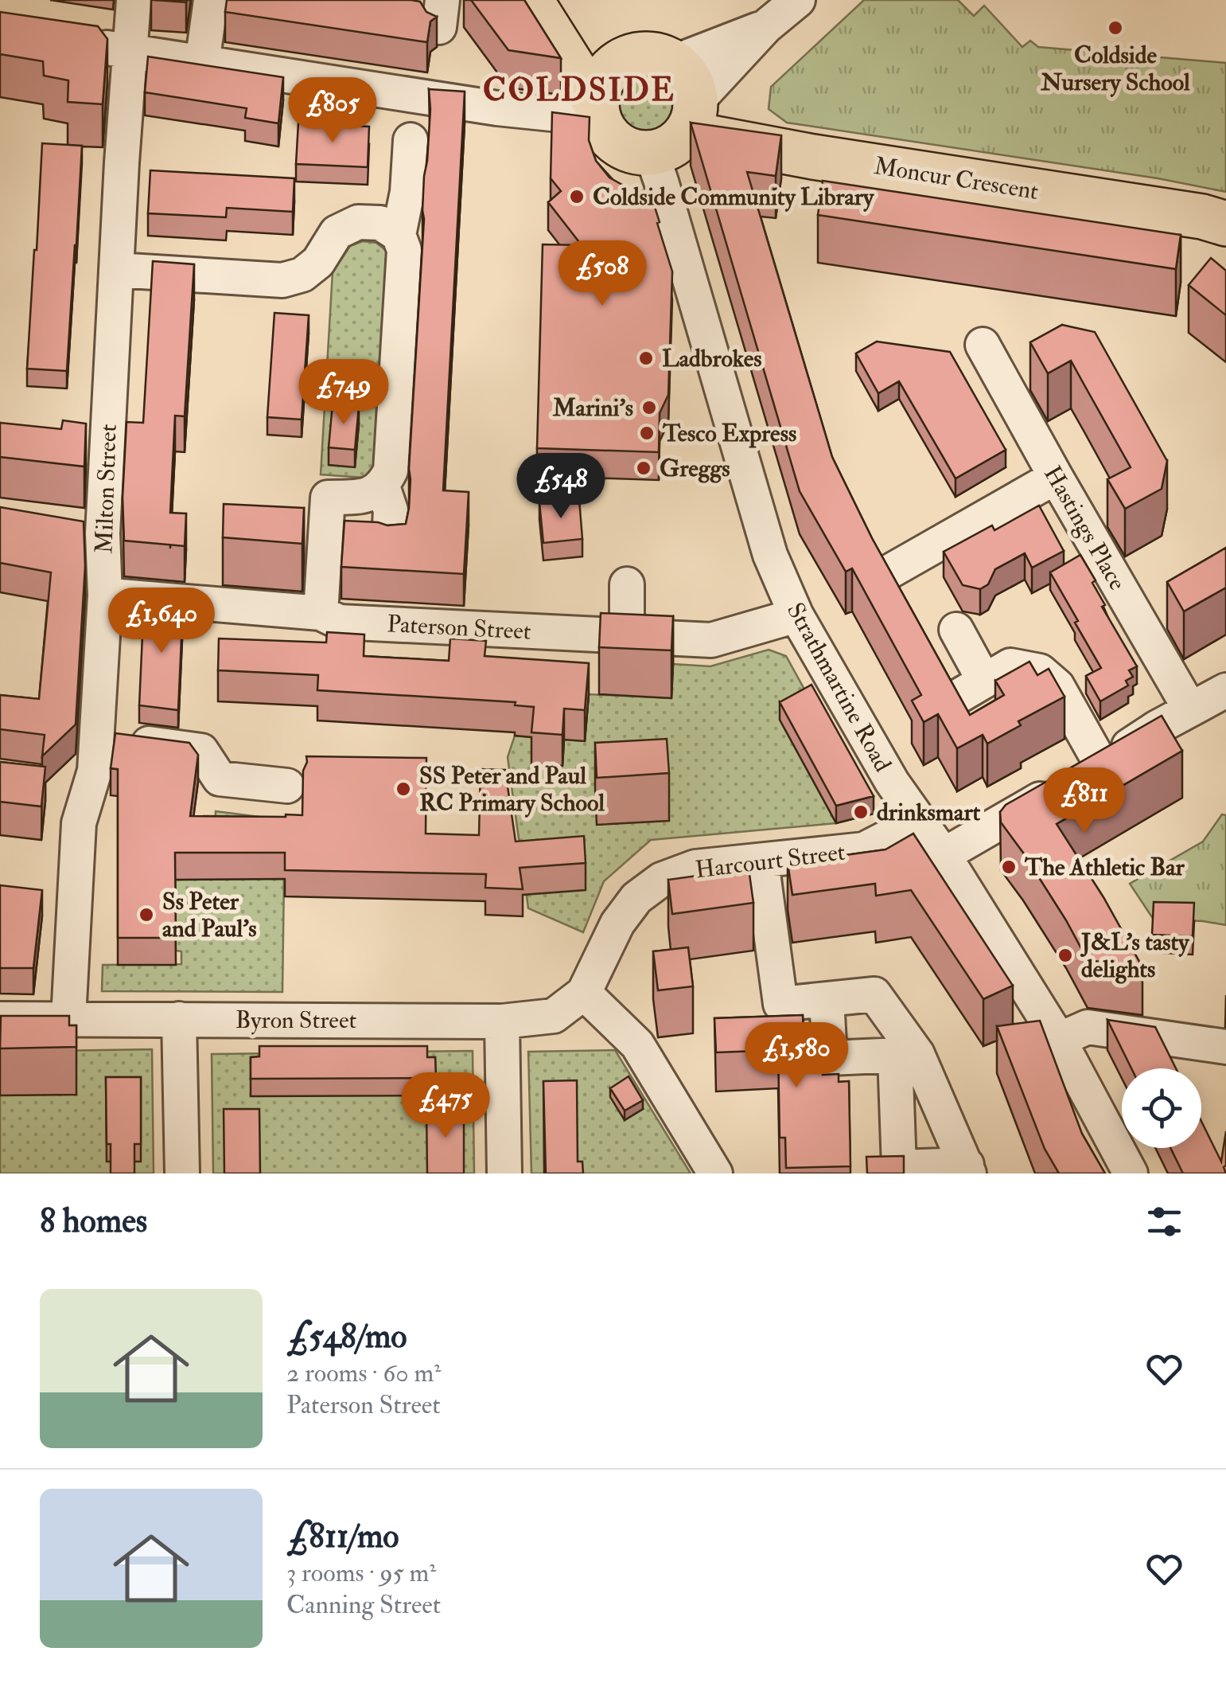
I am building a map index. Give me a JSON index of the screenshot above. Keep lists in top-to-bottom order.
{
  "streets": {
    "main road": ["Moncur Crescent"],
    "street": [
      "Milton Street",
      "Hastings Place",
      "Paterson Street",
      "Strathmartine Road",
      "Harcourt Street",
      "Byron Street"
    ]
  },
  "crossings": [
    ["Moncur Crescent", "Strathmartine Road"],
    ["Milton Street", "Byron Street"],
    ["Paterson Street", "Strathmartine Road"],
    ["Strathmartine Road", "Harcourt Street"],
    ["Harcourt Street", "Byron Street"]
  ],
  "districts": ["COLDSIDE"],
  "places": [
    "Coldside Nursery School",
    "Coldside Community Library",
    "Ladbrokes",
    "Marini's",
    "Tesco Express",
    "Greggs",
    "SS Peter and Paul RC Primary School",
    "drinksmart",
    "The Athletic Bar",
    "Ss Peter and Paul's",
    "J&L's tasty delights"
  ],
  "page": {
    "price": [
      "£805",
      "£508",
      "£749",
      "£548",
      "£1,640",
      "£811",
      "£1,580",
      "£475"
    ],
    "heading": "8 homes",
    "list": [
      {
        "name": "£548/mo",
        "note": "2 rooms · 60 m² · Paterson Street"
      },
      {
        "name": "£811/mo",
        "note": "3 rooms · 95 m² · Canning Street"
      }
    ]
  }
}
